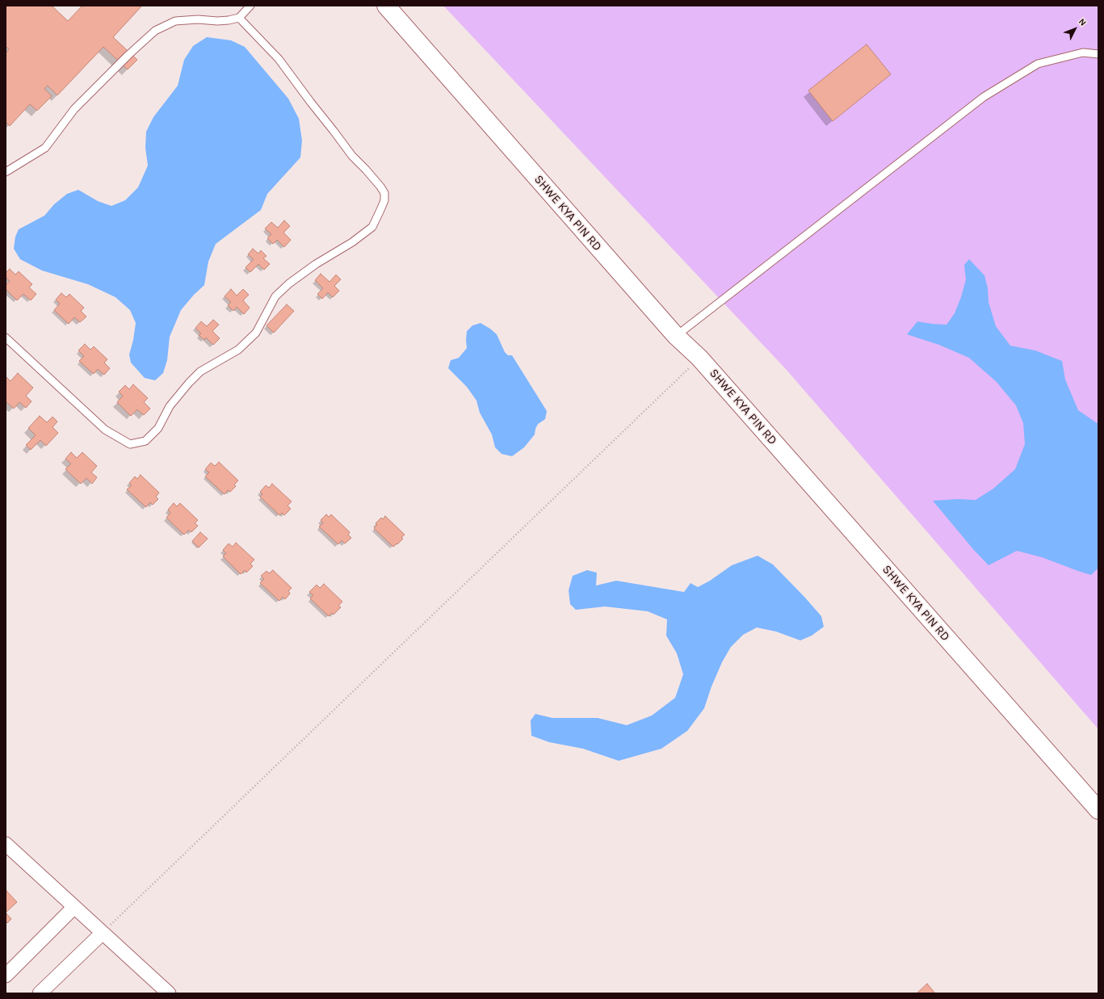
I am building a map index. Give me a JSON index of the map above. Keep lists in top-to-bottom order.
{
  "streets": {
    "street": ["SHWE KYA PIN RD"]
  },
  "north": "top right"
}
